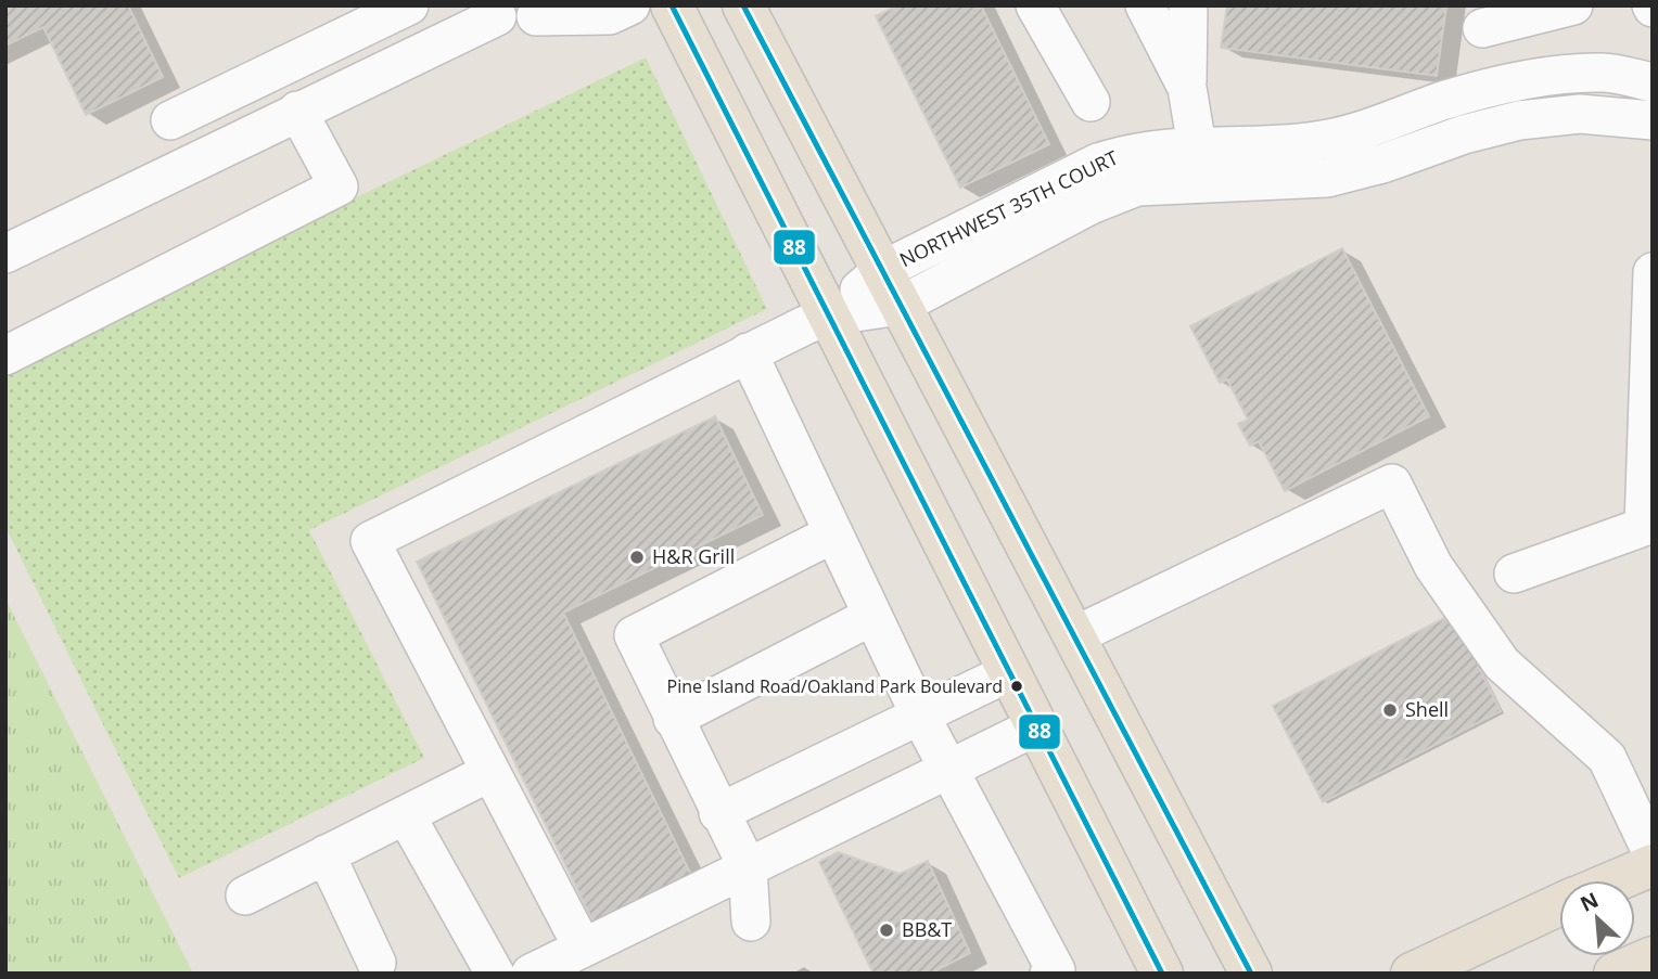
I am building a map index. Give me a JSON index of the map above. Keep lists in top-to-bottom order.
{
  "streets": {
    "street": ["NORTHWEST 35TH COURT"]
  },
  "places": [
    "H&R Grill",
    "Pine Island Road/Oakland Park Boulevard",
    "Shell",
    "BB&T"
  ],
  "lines": ["transit line 88"],
  "north": "top left"
}
